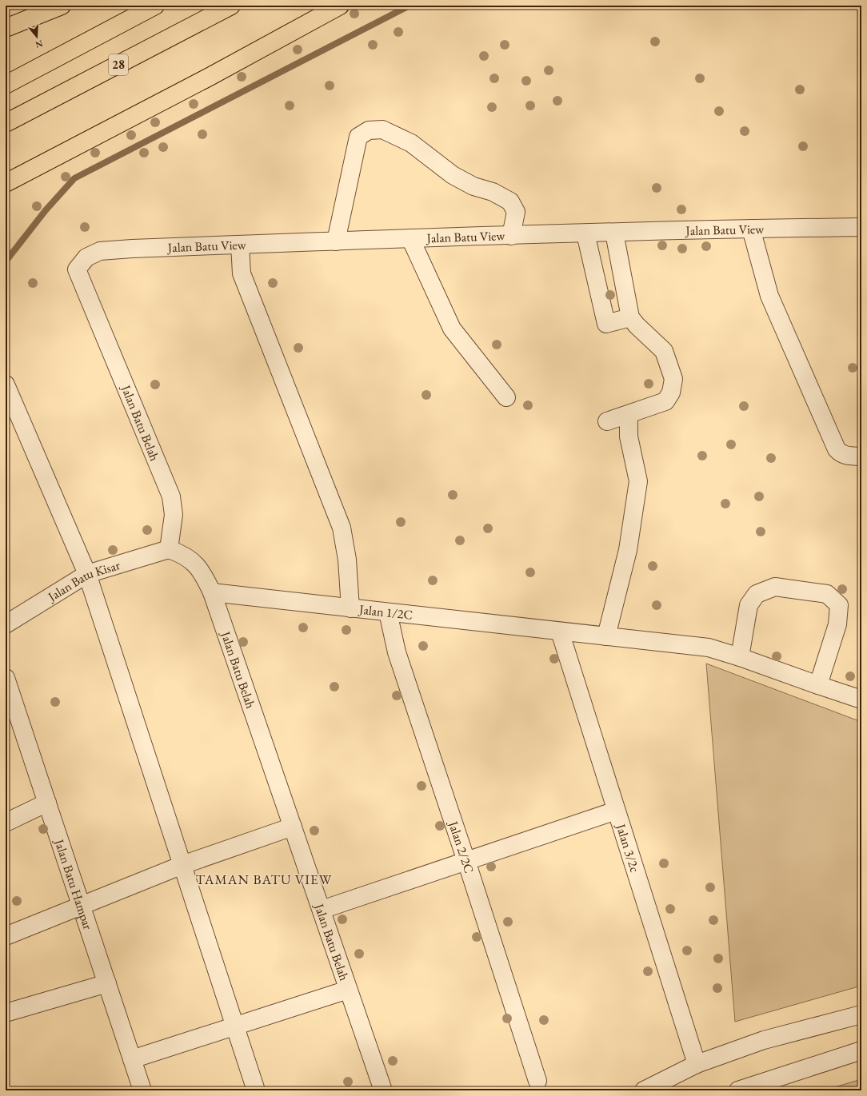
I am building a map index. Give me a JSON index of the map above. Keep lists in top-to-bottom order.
{
  "streets": {
    "highway": ["28"],
    "street": [
      "Jalan Batu View",
      "Jalan Batu Belah",
      "Jalan Batu Kisar",
      "Jalan 1/2C",
      "Jalan 2/2C",
      "Jalan 3/2c",
      "Jalan Batu Hampar"
    ]
  },
  "crossings": [
    ["Jalan Batu View", "Jalan Batu Belah"],
    ["Jalan Batu Belah", "Jalan Batu Kisar"],
    ["Jalan Batu Belah", "Jalan 1/2C"],
    ["Jalan 1/2C", "Jalan 2/2C"],
    ["Jalan 1/2C", "Jalan 3/2c"]
  ],
  "districts": ["TAMAN BATU VIEW"],
  "north": "bottom"
}
